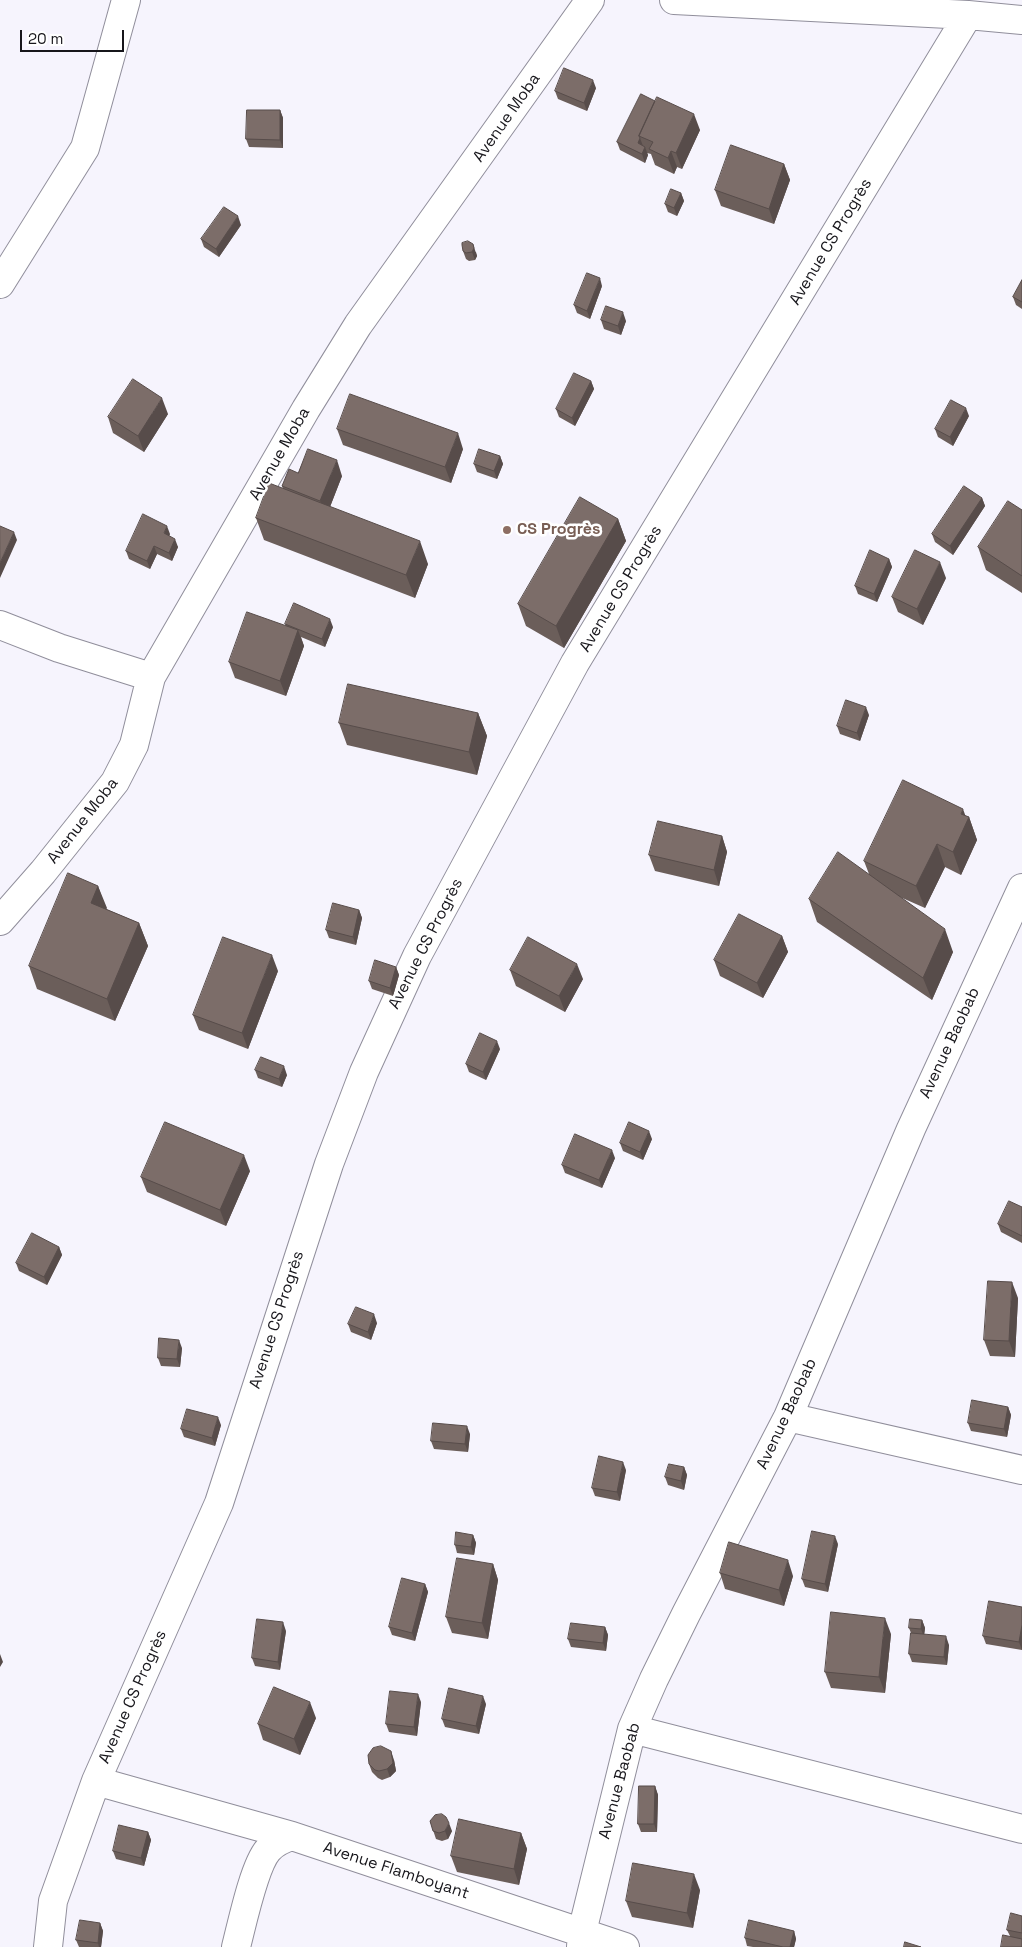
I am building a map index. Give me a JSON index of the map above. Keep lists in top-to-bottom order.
{
  "streets": {
    "street": [
      "Avenue Moba",
      "Avenue CS Progrès",
      "Avenue Baobab",
      "Avenue Flamboyant"
    ]
  },
  "crossings": [
    ["Avenue CS Progrès", "Avenue Flamboyant"],
    ["Avenue Baobab", "Avenue Flamboyant"]
  ],
  "places": ["CS Progrès"],
  "scale_bar": "20 m"
}
